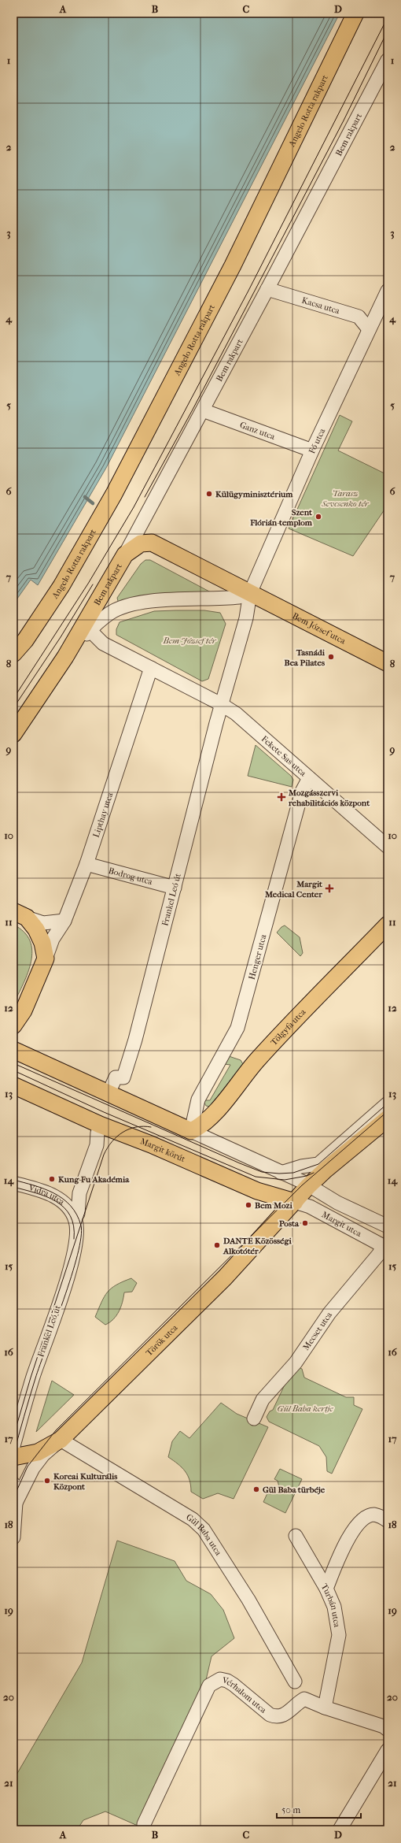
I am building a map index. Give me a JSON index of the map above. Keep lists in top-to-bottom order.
{
  "streets": {
    "main road": [
      "Angelo Rotta rakpart",
      "Bem rakpart",
      "Bem József utca",
      "Tölgyfa utca",
      "Margit körút",
      "Török utca"
    ],
    "street": [
      "Kacsa utca",
      "Ganz utca",
      "Fő utca",
      "Fekete Sas utca",
      "Lipthay utca",
      "Bodrog utca",
      "Frankel Leó út",
      "Henger utca",
      "Vidra utca",
      "Margit utca",
      "Mecset utca",
      "Gül Baba utca",
      "Turbán utca",
      "Vérhalom utca"
    ]
  },
  "crossings": [
    ["Bem rakpart", "Kacsa utca"],
    ["Bem rakpart", "Ganz utca"],
    ["Kacsa utca", "Fő utca"],
    ["Ganz utca", "Fő utca"],
    ["Fő utca", "Bem József utca"],
    ["Fekete Sas utca", "Frankel Leó út"],
    ["Fekete Sas utca", "Henger utca"],
    ["Lipthay utca", "Bodrog utca"],
    ["Bodrog utca", "Frankel Leó út"],
    ["Frankel Leó út", "Vidra utca"],
    ["Henger utca", "Tölgyfa utca"],
    ["Margit körút", "Margit utca"],
    ["Margit körút", "Török utca"],
    ["Margit utca", "Mecset utca"],
    ["Margit utca", "Török utca"],
    ["Török utca", "Gül Baba utca"],
    ["Turbán utca", "Vérhalom utca"]
  ],
  "parks": ["Tarasz Sevcsenko tér", "Bem József tér", "Gül Baba kertje"],
  "places": {
    "other": [
      "Külügyminisztérium",
      "Szent Flórián-templom",
      "Tasnádi Bea Pilates",
      "Kung-Fu Akadémia",
      "Bem Mozi",
      "Posta",
      "DANTE Közösségi Alkotótér",
      "Koreai Kulturális Központ",
      "Gül Baba türbéje"
    ],
    "health": ["Mozgásszervi rehabilitációs központ", "Margit Medical Center"]
  },
  "scale_bar": "50 m",
  "grid": {
    "columns": [
      "A",
      "B",
      "C",
      "D"
    ],
    "rows": [
      "1",
      "2",
      "3",
      "4",
      "5",
      "6",
      "7",
      "8",
      "9",
      "10",
      "11",
      "12",
      "13",
      "14",
      "15",
      "16",
      "17",
      "18",
      "19",
      "20",
      "21"
    ]
  }
}
